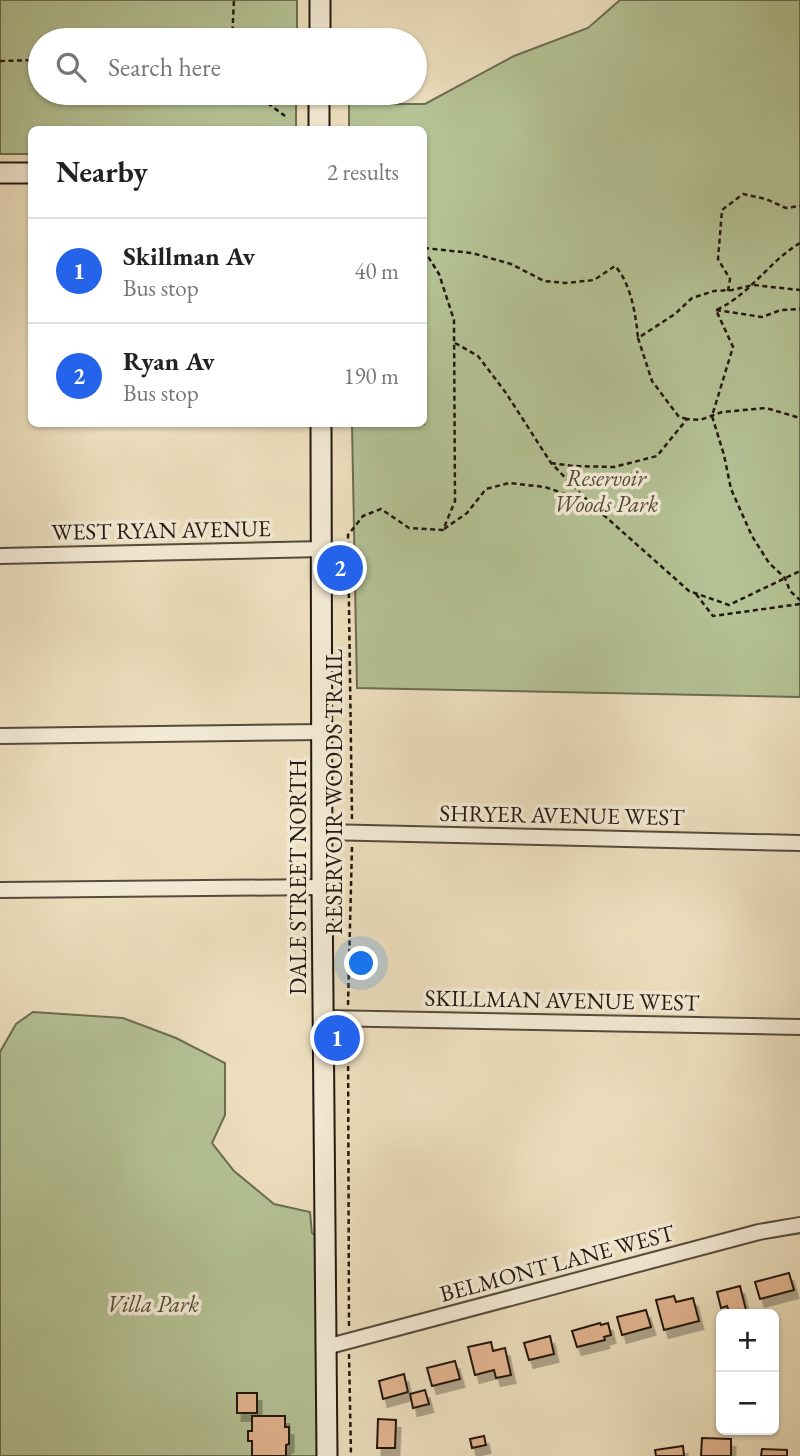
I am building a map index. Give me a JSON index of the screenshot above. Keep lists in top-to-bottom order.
{
  "streets": {
    "main road": ["DALE STREET NORTH"],
    "street": [
      "WEST RYAN AVENUE",
      "SHRYER AVENUE WEST",
      "SKILLMAN AVENUE WEST",
      "BELMONT LANE WEST"
    ],
    "path": ["RESERVOIR WOODS TRAIL"]
  },
  "crossings": [
    ["WEST RYAN AVENUE", "DALE STREET NORTH"],
    ["RESERVOIR WOODS TRAIL", "SHRYER AVENUE WEST"],
    ["RESERVOIR WOODS TRAIL", "SKILLMAN AVENUE WEST"],
    ["RESERVOIR WOODS TRAIL", "BELMONT LANE WEST"],
    ["SHRYER AVENUE WEST", "DALE STREET NORTH"],
    ["DALE STREET NORTH", "SKILLMAN AVENUE WEST"],
    ["DALE STREET NORTH", "BELMONT LANE WEST"]
  ],
  "parks": ["Reservoir Woods Park", "Villa Park"],
  "page": {
    "search": "Search here",
    "heading": ["Nearby", "2 results"],
    "list": [
      {
        "mark": "1",
        "name": "Skillman Av",
        "note": "Bus stop",
        "value": "40 m"
      },
      {
        "mark": "2",
        "name": "Ryan Av",
        "note": "Bus stop",
        "value": "190 m"
      }
    ],
    "pins": ["2", "1"],
    "map_buttons": ["+", "−"]
  }
}
